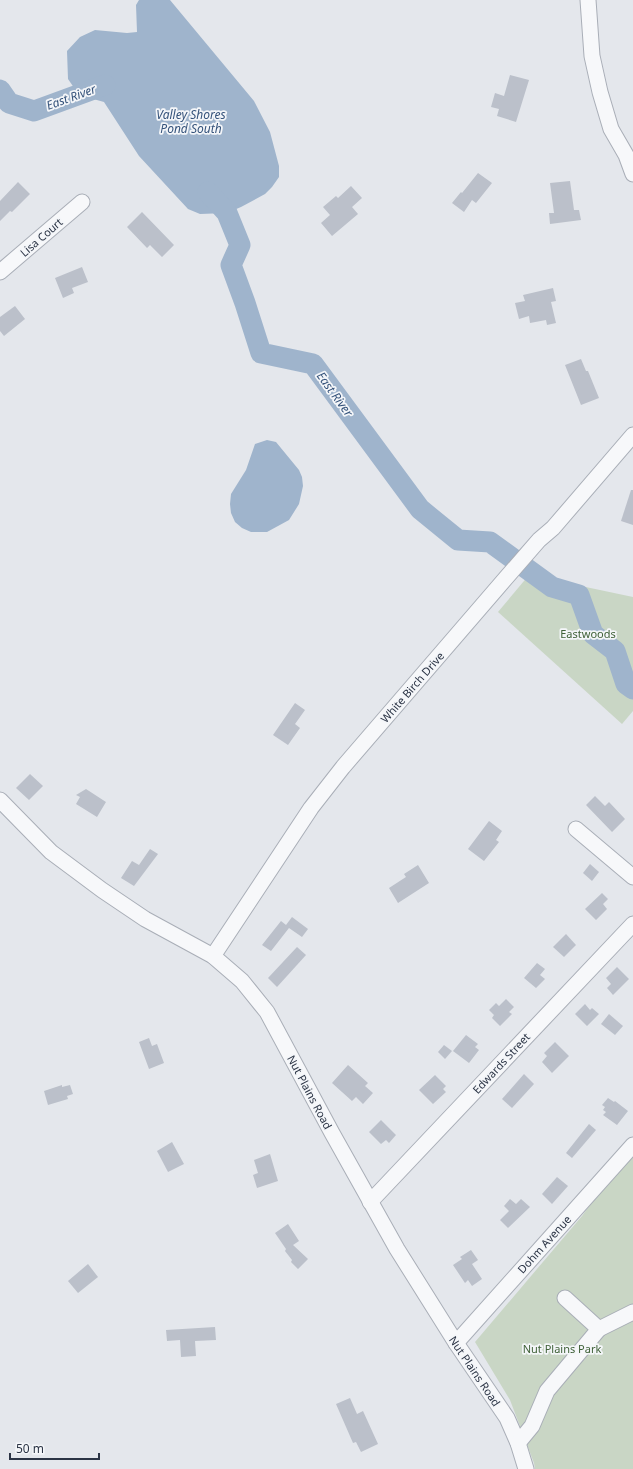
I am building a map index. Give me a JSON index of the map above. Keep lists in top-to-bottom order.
{
  "streets": {
    "street": [
      "Lisa Court",
      "White Birch Drive",
      "Edwards Street",
      "Nut Plains Road",
      "Dohm Avenue"
    ]
  },
  "crossings": [
    ["White Birch Drive", "Nut Plains Road"],
    ["Edwards Street", "Nut Plains Road"],
    ["Nut Plains Road", "Dohm Avenue"]
  ],
  "water": ["East River", "Valley Shores Pond South"],
  "parks": ["Eastwoods", "Nut Plains Park"],
  "scale_bar": "50 m"
}
